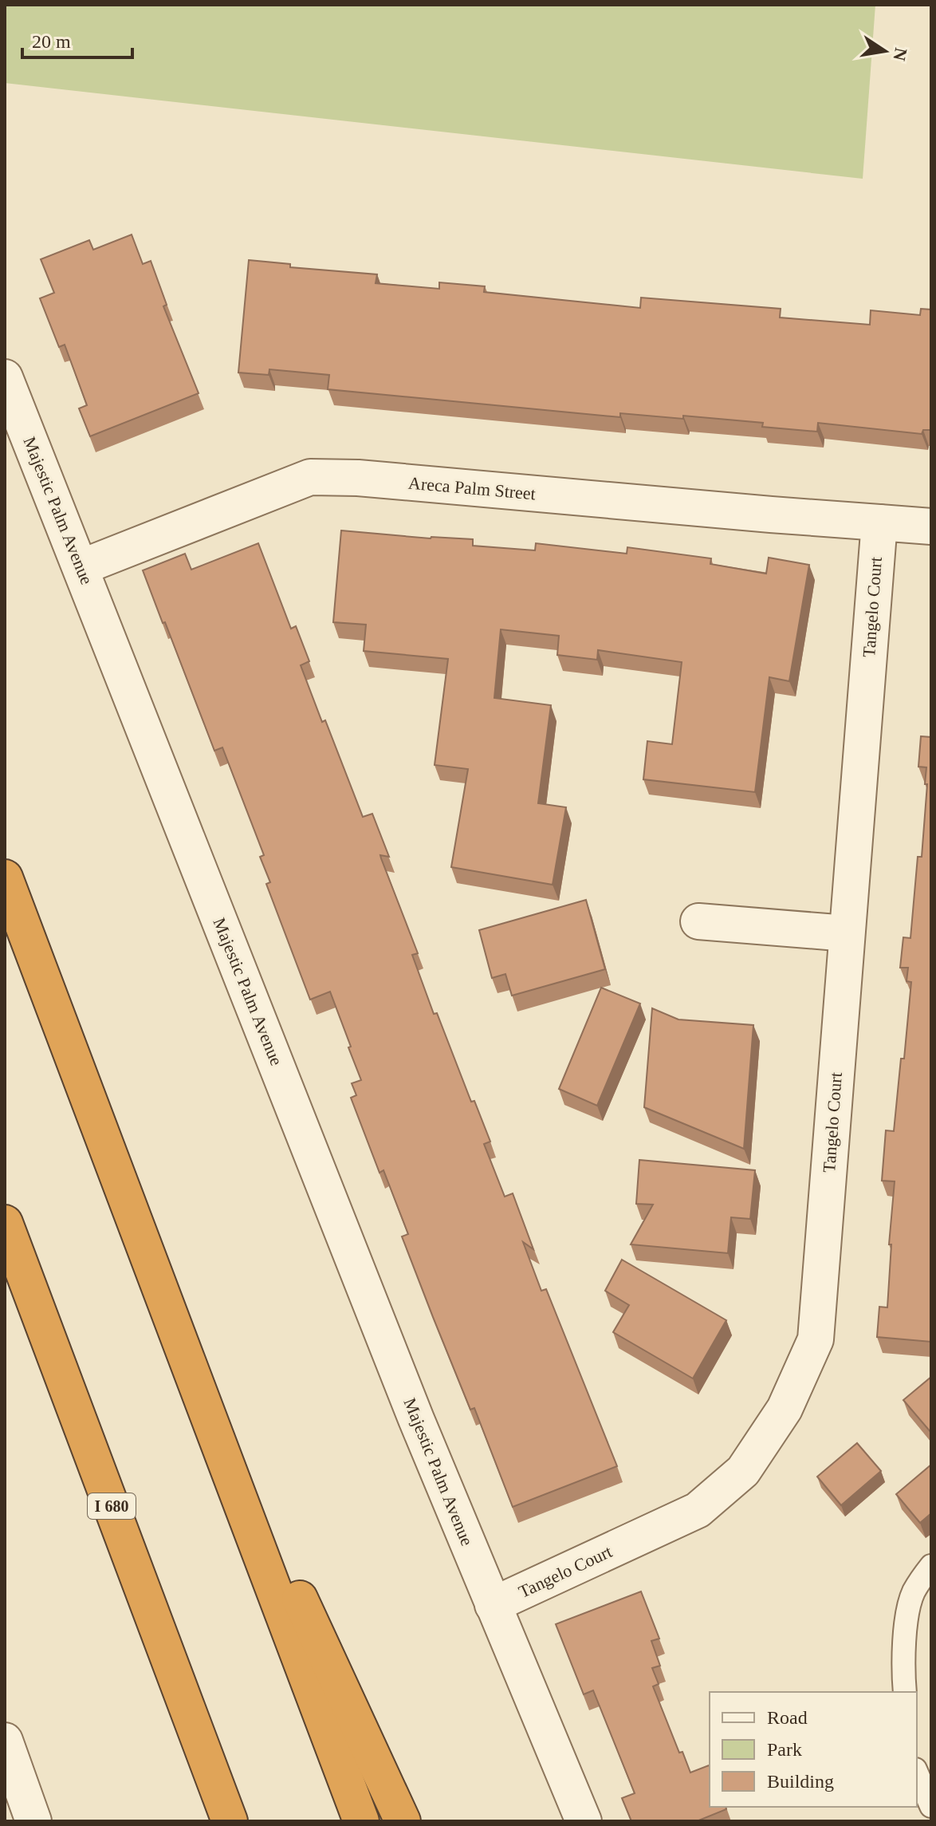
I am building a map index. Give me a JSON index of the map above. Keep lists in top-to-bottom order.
{
  "streets": {
    "highway": ["I 680"],
    "street": ["Areca Palm Street", "Majestic Palm Avenue", "Tangelo Court"]
  },
  "crossings": [
    ["Areca Palm Street", "Majestic Palm Avenue"],
    ["Areca Palm Street", "Tangelo Court"],
    ["Majestic Palm Avenue", "Tangelo Court"]
  ],
  "legend": ["Road", "Park", "Building"],
  "scale_bar": "20 m",
  "north": "right"
}
